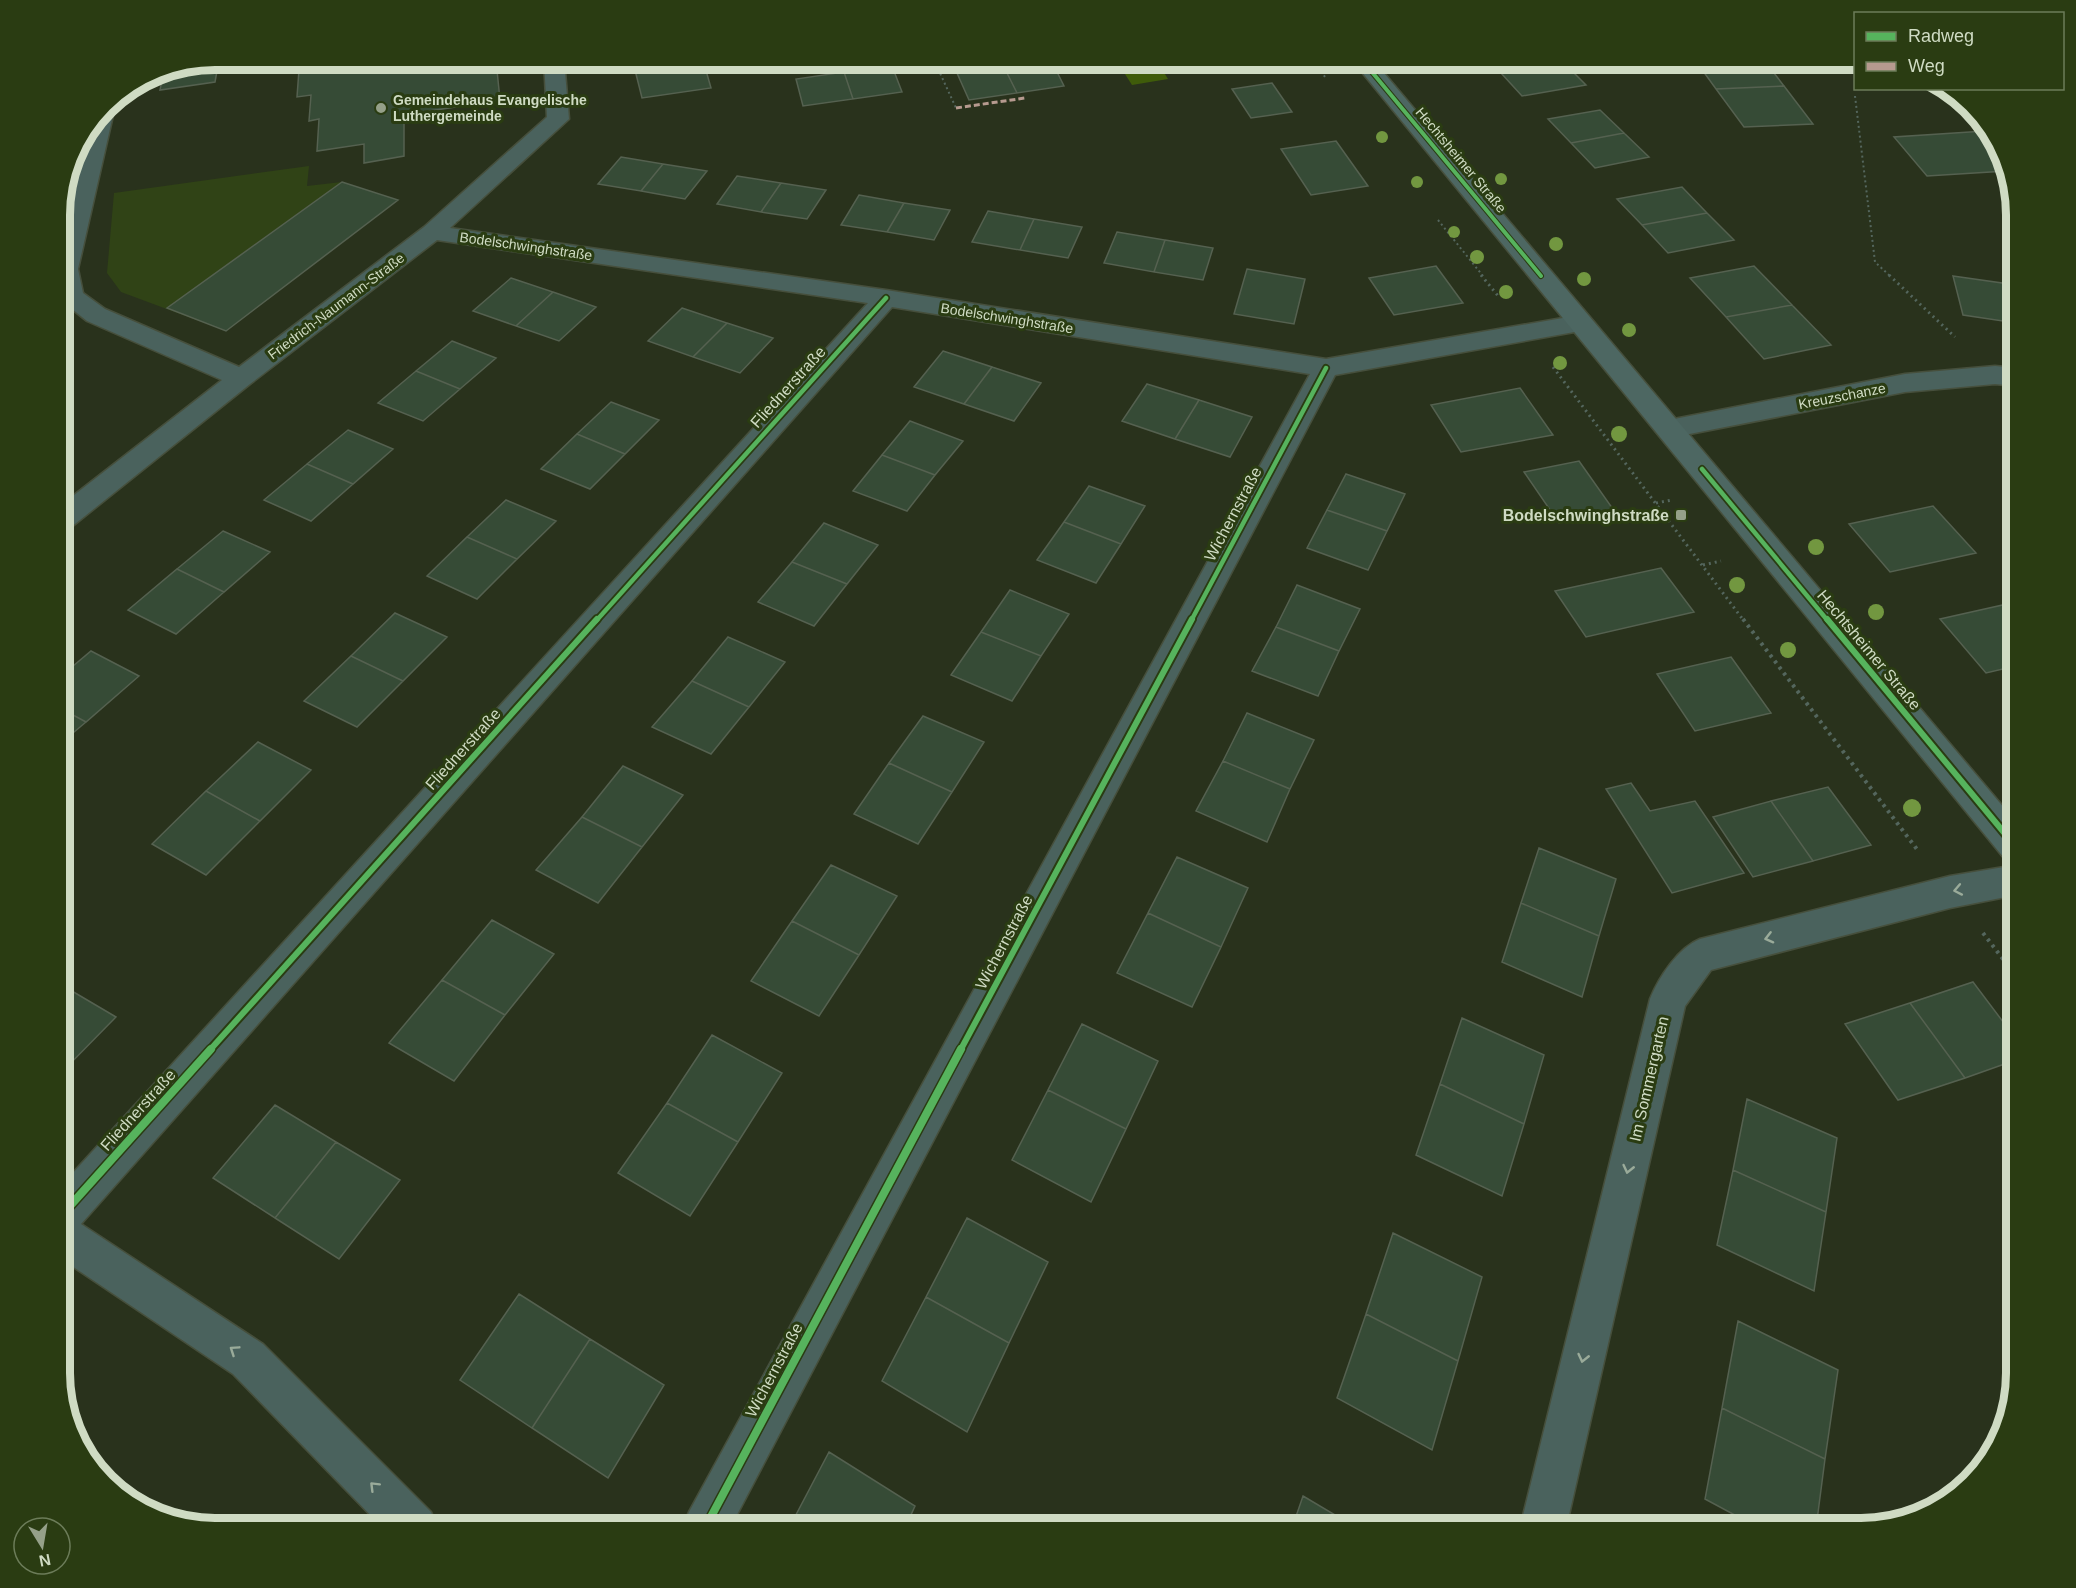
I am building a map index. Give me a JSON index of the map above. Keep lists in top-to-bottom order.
{
  "streets": {
    "street": [
      "Hechtsheimer Straße",
      "Bodelschwinghstraße",
      "Friedrich-Naumann-Straße",
      "Fliednerstraße",
      "Kreuzschanze",
      "Wichernstraße",
      "Im Sommergarten"
    ]
  },
  "crossings": [
    ["Hechtsheimer Straße", "Bodelschwinghstraße"],
    ["Hechtsheimer Straße", "Kreuzschanze"],
    ["Bodelschwinghstraße", "Friedrich-Naumann-Straße"],
    ["Bodelschwinghstraße", "Fliednerstraße"],
    ["Bodelschwinghstraße", "Wichernstraße"]
  ],
  "one_way": ["Im Sommergarten"],
  "places": {
    "other": ["Gemeindehaus Evangelische Luthergemeinde"],
    "transit": ["Bodelschwinghstraße"]
  },
  "legend": ["Radweg", "Weg"],
  "north": "bottom"
}
